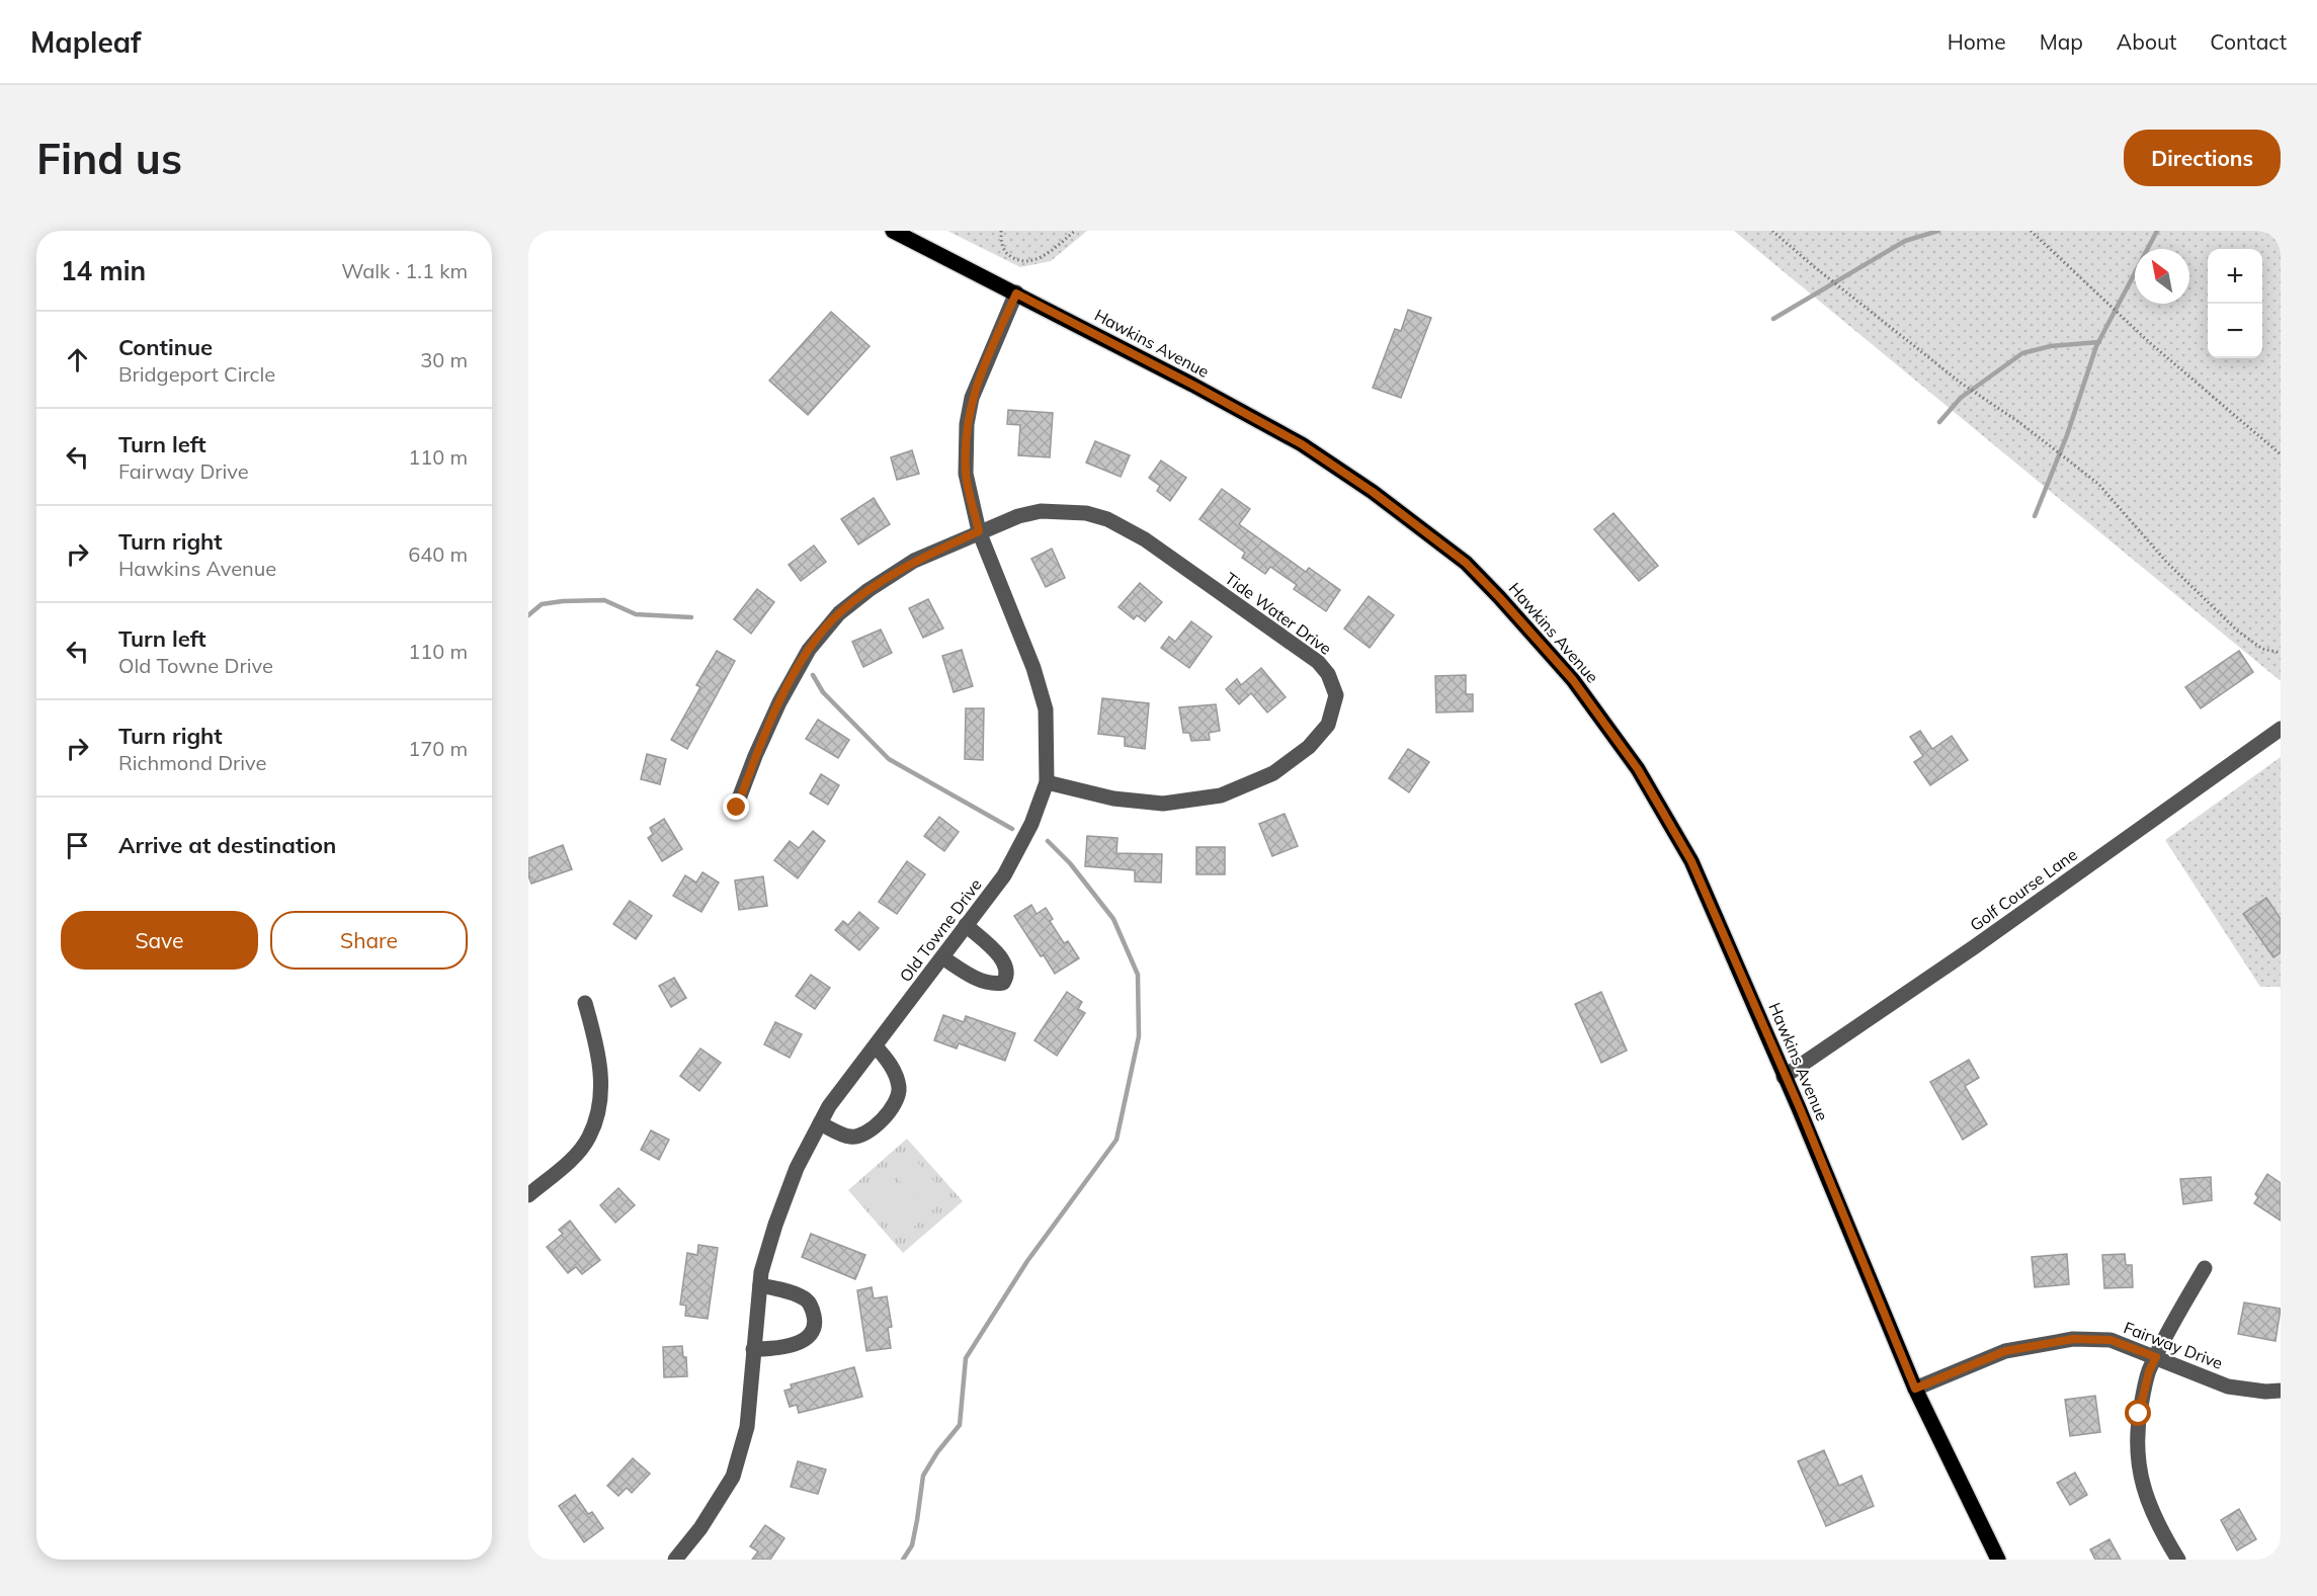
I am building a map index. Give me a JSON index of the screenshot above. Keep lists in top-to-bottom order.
{
  "streets": {
    "main road": ["Hawkins Avenue"],
    "street": [
      "Tide Water Drive",
      "Golf Course Lane",
      "Old Towne Drive",
      "Fairway Drive"
    ]
  },
  "crossings": [
    ["Hawkins Avenue", "Golf Course Lane"],
    ["Hawkins Avenue", "Old Towne Drive"],
    ["Hawkins Avenue", "Fairway Drive"],
    ["Tide Water Drive", "Old Towne Drive"]
  ],
  "north": "top left",
  "page": {
    "header": "Mapleaf",
    "nav": [
      "Home",
      "Map",
      "About",
      "Contact"
    ],
    "buttons": [
      "Directions",
      ["Save", "Share"]
    ],
    "title": "Find us",
    "heading": ["14 min", "Walk · 1.1 km"],
    "map_buttons": ["+", "−"],
    "list": [
      ["Continue", "Bridgeport Circle", "30 m"],
      ["Turn left", "Fairway Drive", "110 m"],
      ["Turn right", "Hawkins Avenue", "640 m"],
      ["Turn left", "Old Towne Drive", "110 m"],
      ["Turn right", "Richmond Drive", "170 m"],
      "Arrive at destination"
    ]
  }
}
